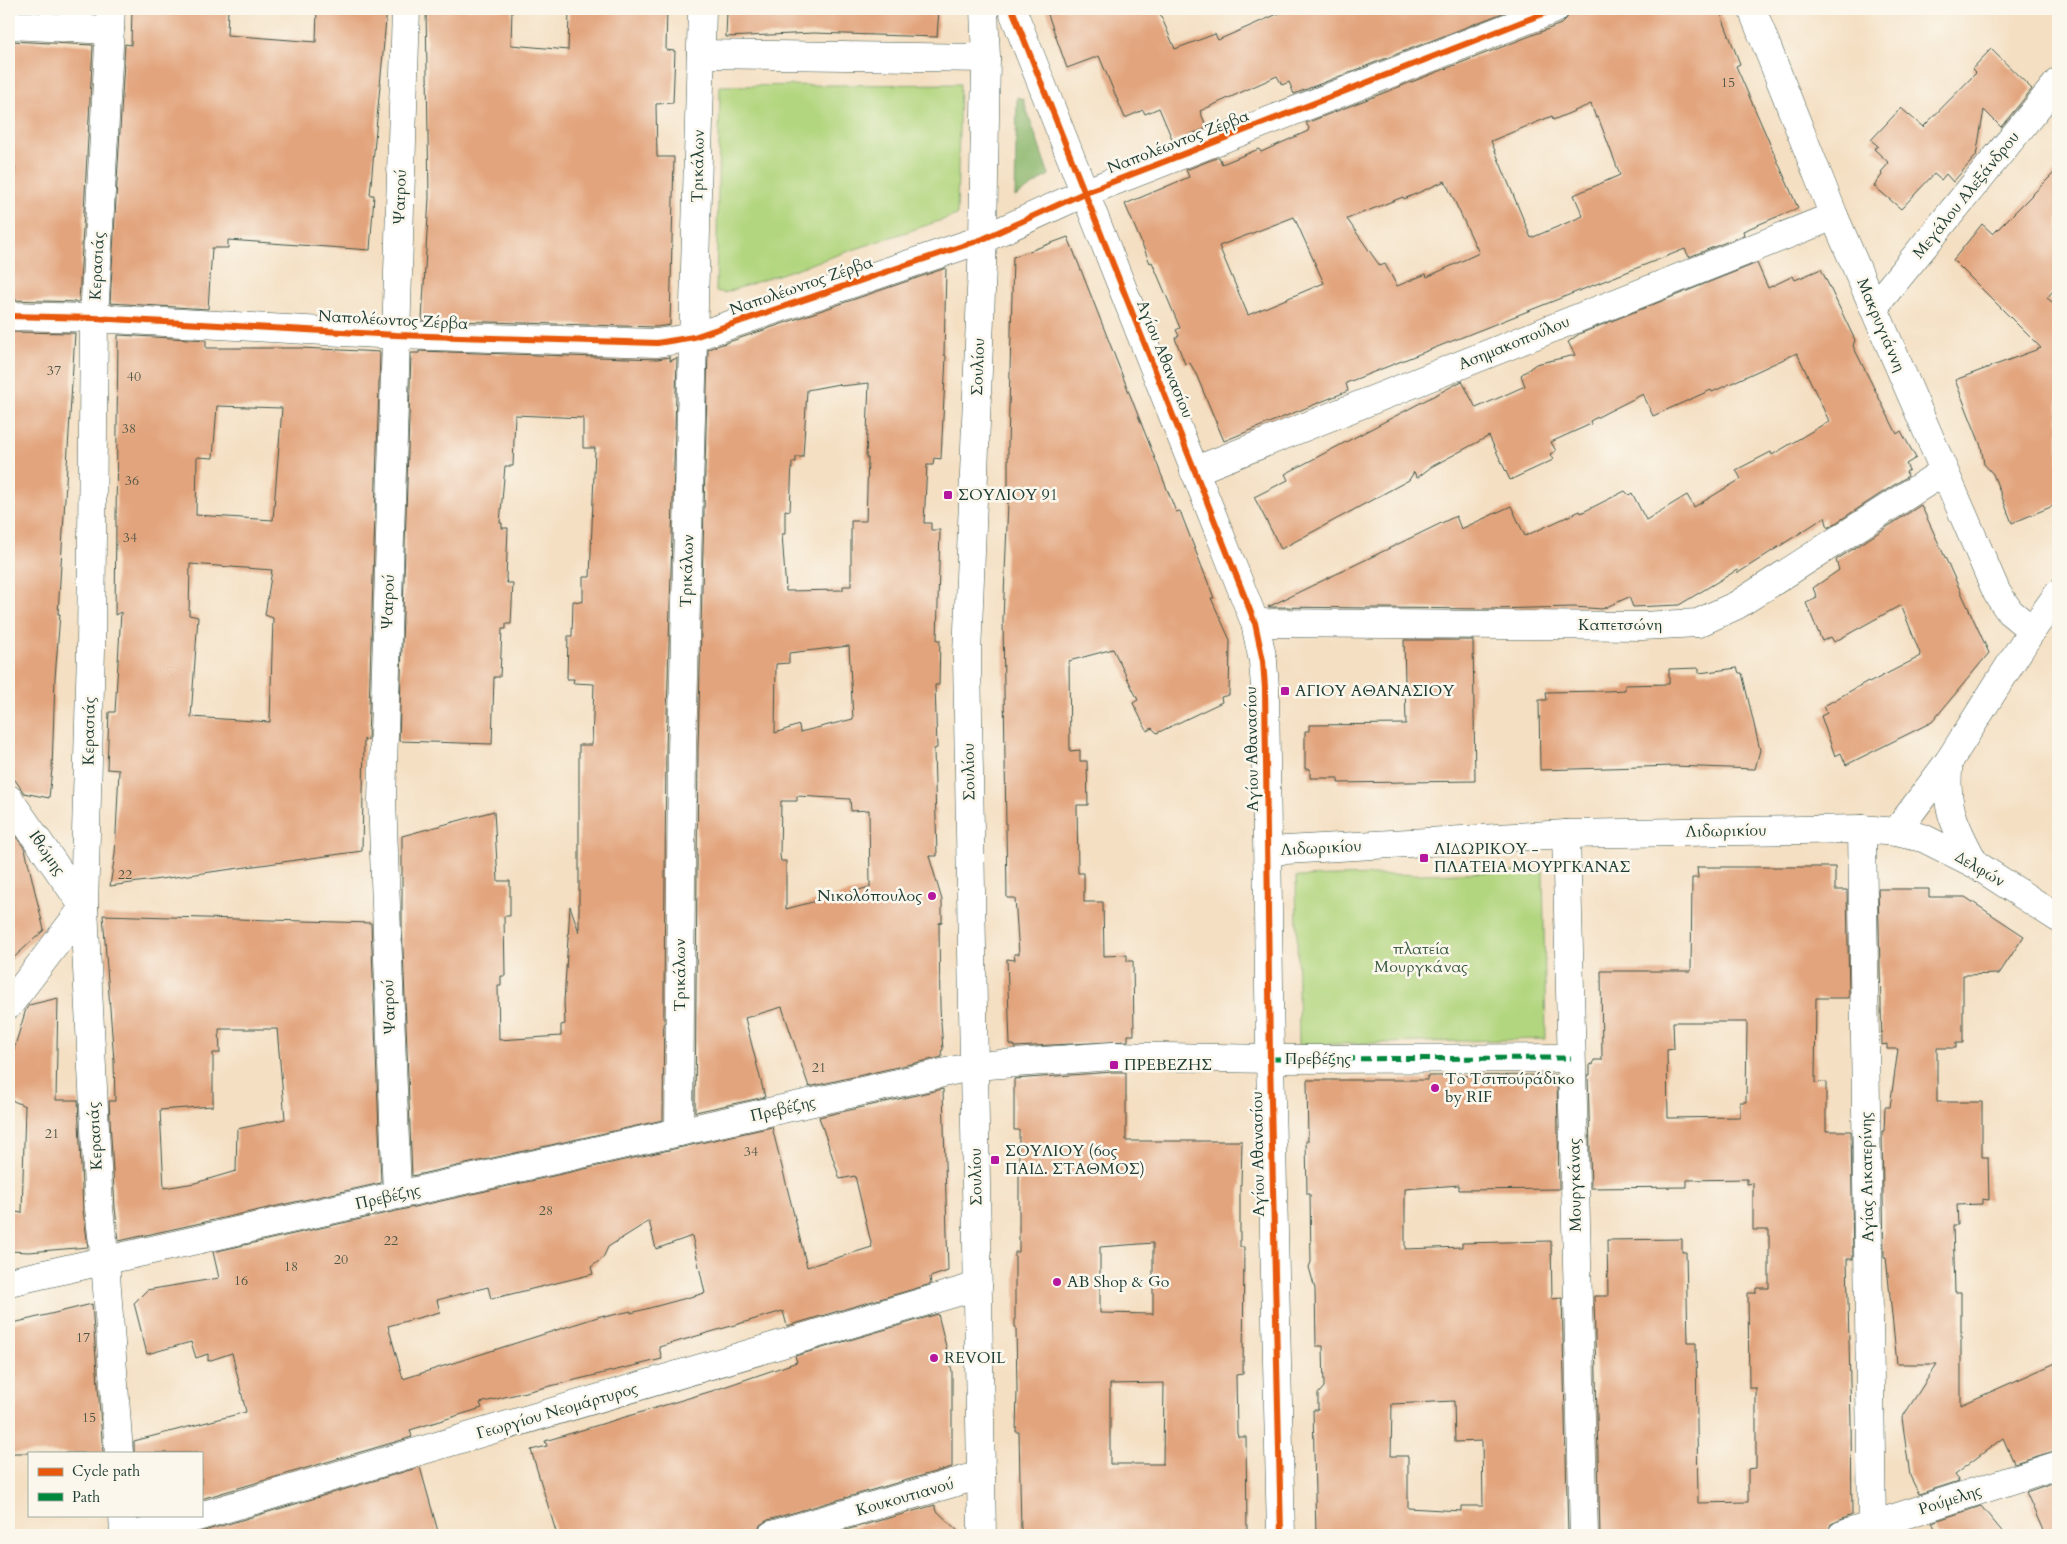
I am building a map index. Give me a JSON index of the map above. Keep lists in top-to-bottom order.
{
  "streets": {
    "street": [
      "Ναπολέωντος Ζέρβα",
      "Τρικάλων",
      "Μεγάλου Αλεξάνδρου",
      "Ψαrρού",
      "Κερασιάς",
      "Μακρυγιάννη",
      "Ασημακοπούλου",
      "Αγίου Αθανασίου",
      "Σουλίου",
      "Καπετσώνη",
      "Λιδωρικίου",
      "Ιθώμης",
      "Δελφών",
      "Πρεβέζης",
      "Αγίας Αικατερίνης",
      "Μουργκάνας",
      "Γεωργίου Νεομάρτυρος",
      "Κουκουτιανού",
      "Ρούμελης"
    ]
  },
  "crossings": [
    ["Ναπολέωντος Ζέρβα", "Τρικάλων"],
    ["Ναπολέωντος Ζέρβα", "Ψαrρού"],
    ["Ναπολέωντος Ζέρβα", "Κερασιάς"],
    ["Ναπολέωντος Ζέρβα", "Αγίου Αθανασίου"],
    ["Ναπολέωντος Ζέρβα", "Σουλίου"],
    ["Τρικάλων", "Πρεβέζης"],
    ["Μεγάλου Αλεξάνδρου", "Μακρυγιάννη"],
    ["Ψαrρού", "Πρεβέζης"],
    ["Κερασιάς", "Ιθώμης"],
    ["Κερασιάς", "Πρεβέζης"],
    ["Μακρυγιάννη", "Ασημακοπούλου"],
    ["Μακρυγιάννη", "Καπετσώνη"],
    ["Ασημακοπούλου", "Αγίου Αθανασίου"],
    ["Αγίου Αθανασίου", "Καπετσώνη"],
    ["Αγίου Αθανασίου", "Λιδωρικίου"],
    ["Αγίου Αθανασίου", "Πρεβέζης"],
    ["Σουλίου", "Πρεβέζης"],
    ["Σουλίου", "Γεωργίου Νεομάρτυρος"],
    ["Σουλίου", "Κουκουτιανού"],
    ["Λιδωρικίου", "Δελφών"],
    ["Λιδωρικίου", "Αγίας Αικατερίνης"],
    ["Λιδωρικίου", "Μουργκάνας"],
    ["Πρεβέζης", "Μουργκάνας"],
    ["Αγίας Αικατερίνης", "Ρούμελης"]
  ],
  "parks": ["πλατεία Μουργκάνας"],
  "places": {
    "transit": [
      "ΣΟΥΛΙΟΥ 91",
      "ΑΓΙΟΥ ΑΘΑΝΑΣΙΟΥ",
      "ΛΙΔΩΡΙΚΟΥ - ΠΛΑΤΕΙΑ ΜΟΥΡΓΚΑΝΑΣ",
      "ΠΡΕΒΕΖΗΣ",
      "ΣΟΥΛΙΟΥ (6ος ΠΑΙΔ. ΣΤΑΘΜΟΣ)"
    ],
    "other": [
      "Νικολόπουλος",
      "To Τσιπούράδικο by RIF",
      "AB Shop & Go",
      "REVOIL"
    ]
  },
  "house_numbers": [
    "15",
    "37",
    "40",
    "38",
    "36",
    "34",
    "22",
    "21",
    "21",
    "34",
    "28",
    "22",
    "20",
    "18",
    "16",
    "17",
    "15"
  ],
  "legend": ["Cycle path", "Path"]
}
